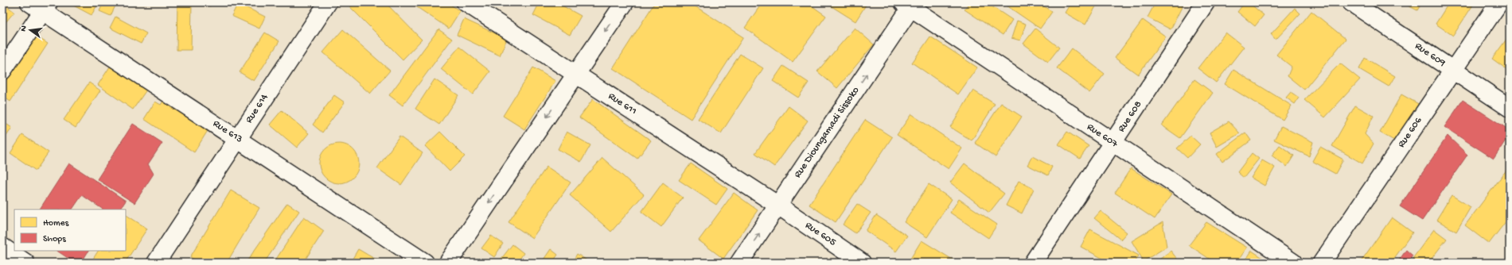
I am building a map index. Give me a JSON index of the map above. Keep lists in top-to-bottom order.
{
  "streets": {
    "street": [
      "Rue 609",
      "Rue 611",
      "Rue 614",
      "Rue 608",
      "Rue 613",
      "Rue Dioungamadi Sissoko",
      "Rue 606",
      "Rue 607",
      "Rue 605"
    ]
  },
  "crossings": [
    ["Rue 609", "Rue 606"],
    ["Rue 611", "Rue Dioungamadi Sissoko"],
    ["Rue 611", "Rue 605"],
    ["Rue 614", "Rue 613"],
    ["Rue 608", "Rue 607"],
    ["Rue Dioungamadi Sissoko", "Rue 607"],
    ["Rue Dioungamadi Sissoko", "Rue 605"]
  ],
  "one_way": ["Rue Dioungamadi Sissoko"],
  "legend": ["Homes", "Shops"],
  "north": "left"
}
